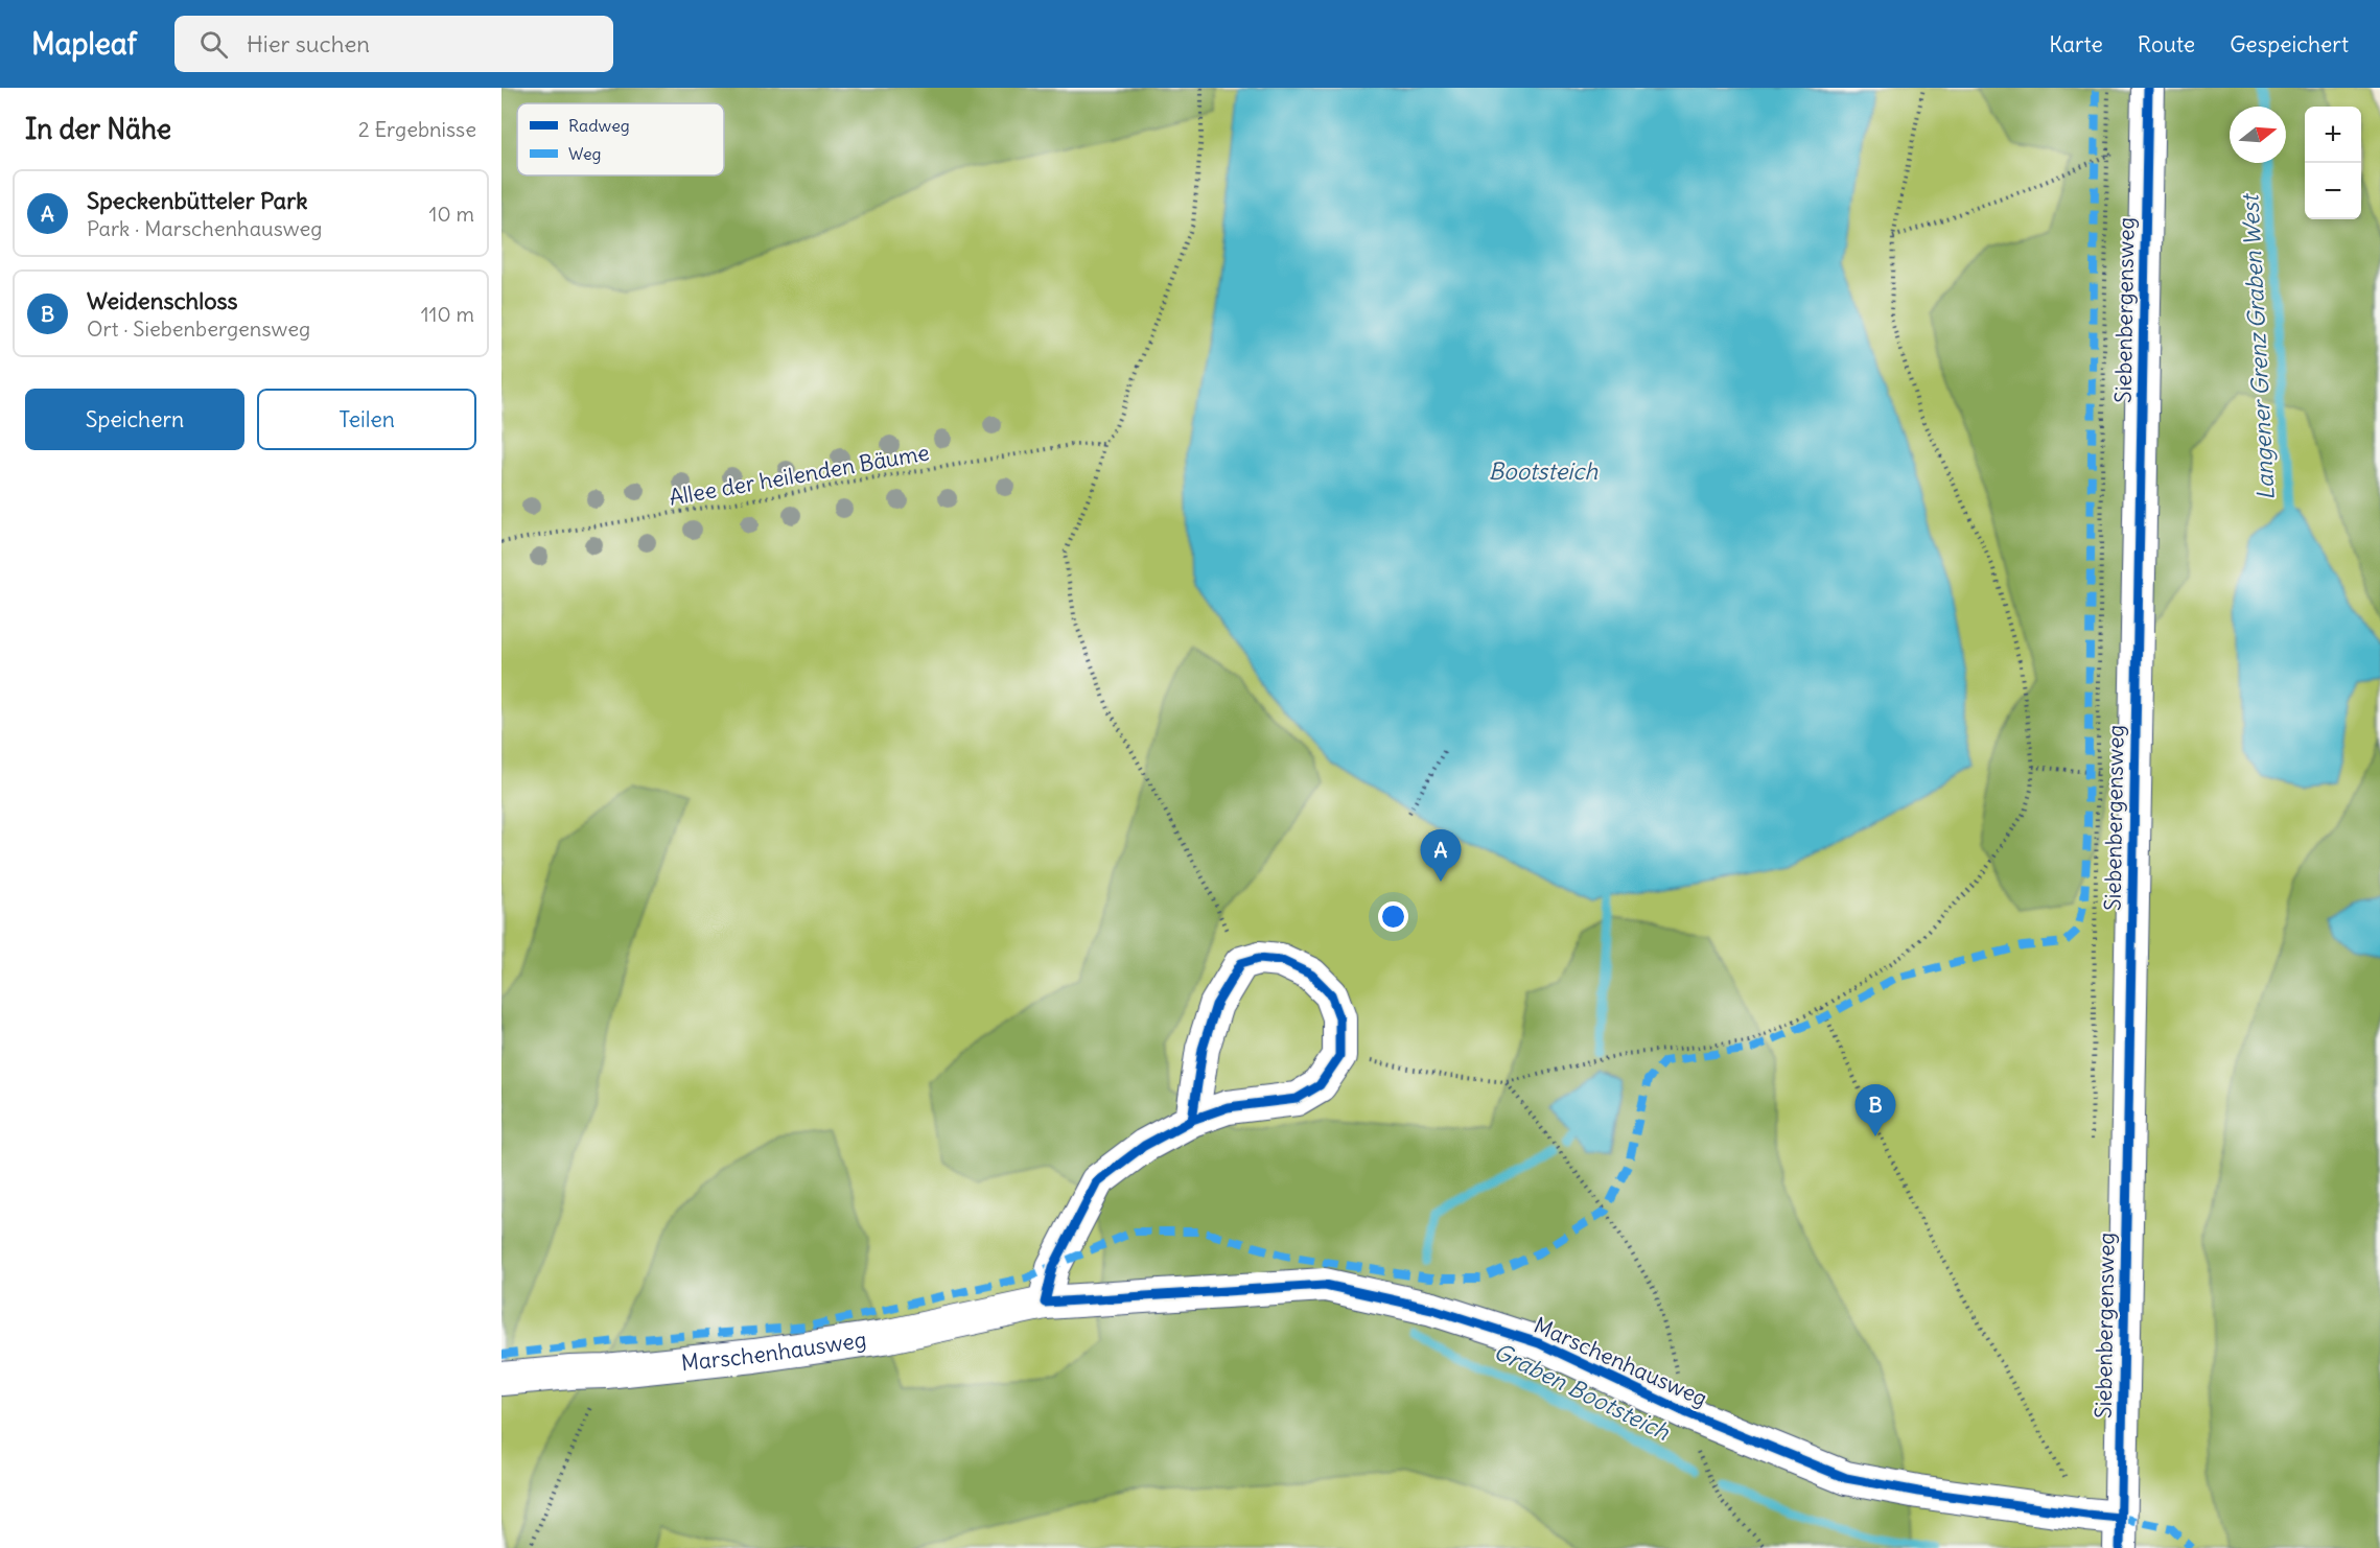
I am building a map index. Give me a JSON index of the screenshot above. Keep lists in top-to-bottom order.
{
  "streets": {
    "street": ["Siebenbergensweg", "Marschenhausweg"],
    "path": ["Allee der heilenden Bäume"]
  },
  "crossings": [
    ["Siebenbergensweg", "Marschenhausweg"]
  ],
  "water": ["Langener Grenz Graben West", "Bootsteich", "Graben Bootsteich"],
  "legend": ["Radweg", "Weg"],
  "north": "right",
  "page": {
    "header": "Mapleaf",
    "search": "Hier suchen",
    "nav": ["Karte", "Route", "Gespeichert"],
    "heading": ["In der Nähe", "2 Ergebnisse"],
    "map_buttons": ["+", "−"],
    "list": [
      {
        "mark": "A",
        "name": "Speckenbütteler Park",
        "note": "Park · Marschenhausweg",
        "value": "10 m"
      },
      {
        "mark": "B",
        "name": "Weidenschloss",
        "note": "Ort · Siebenbergensweg",
        "value": "110 m"
      }
    ],
    "buttons": ["Speichern", "Teilen"],
    "pins": ["A", "B"]
  }
}
